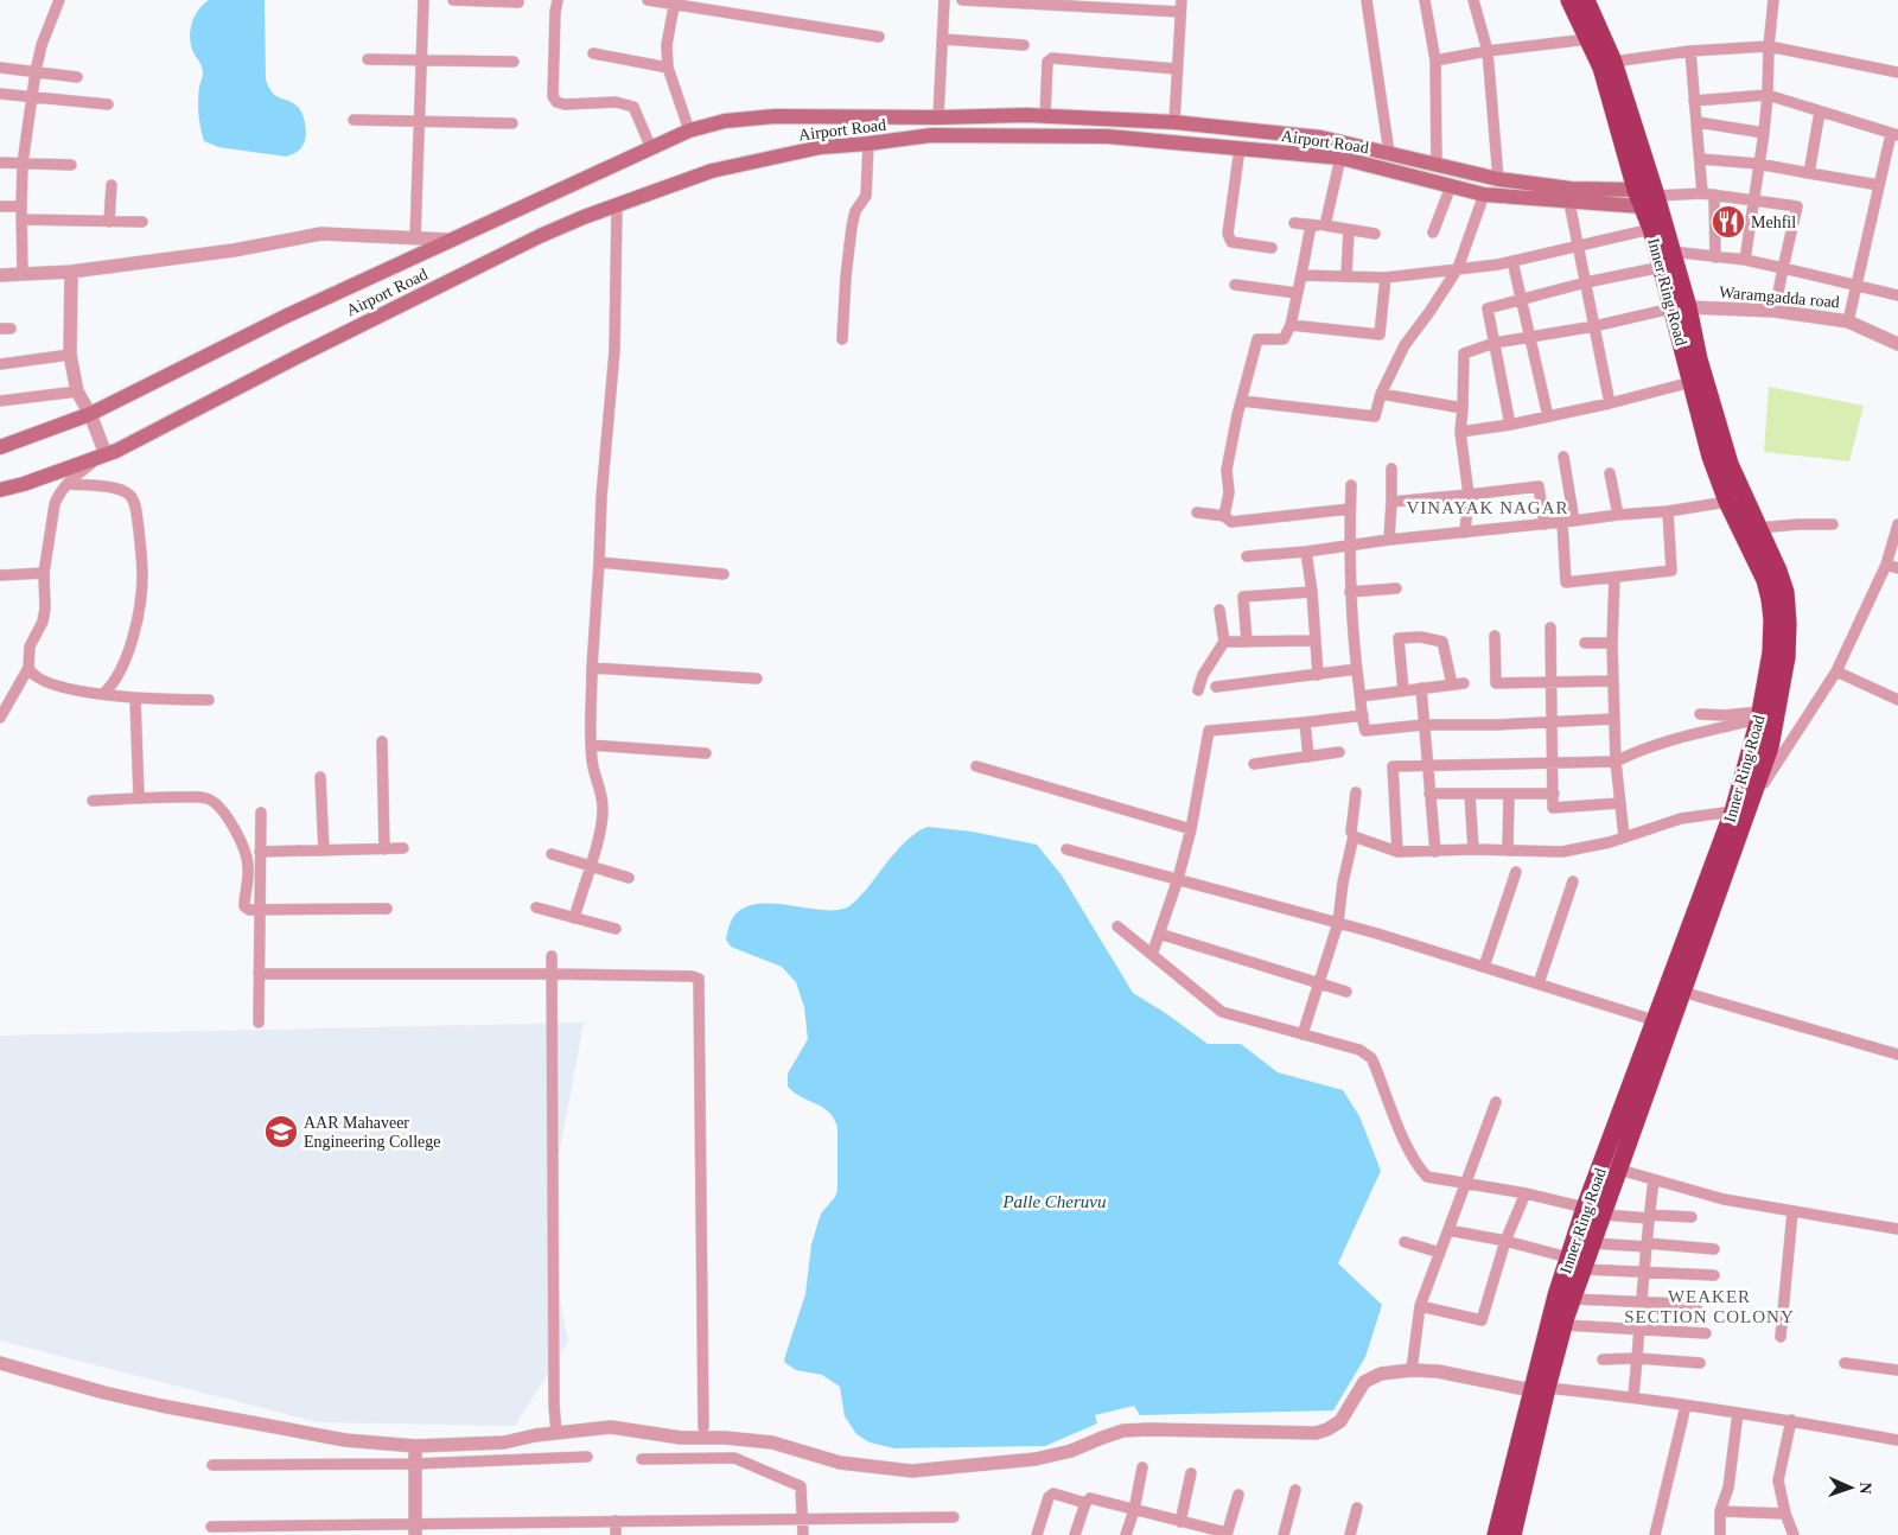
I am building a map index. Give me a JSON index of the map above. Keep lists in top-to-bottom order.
{
  "streets": {
    "highway": ["Inner Ring Road"],
    "main road": ["Airport Road"],
    "street": ["Waramgadda road"]
  },
  "crossings": [
    ["Airport Road", "Inner Ring Road"],
    ["Inner Ring Road", "Waramgadda road"]
  ],
  "districts": ["VINAYAK NAGAR", "WEAKER SECTION COLONY"],
  "water": ["Palle Cheruvu"],
  "places": {
    "restaurant": ["Mehfil"],
    "school or university": ["AAR Mahaveer Engineering College"]
  },
  "north": "right"
}
